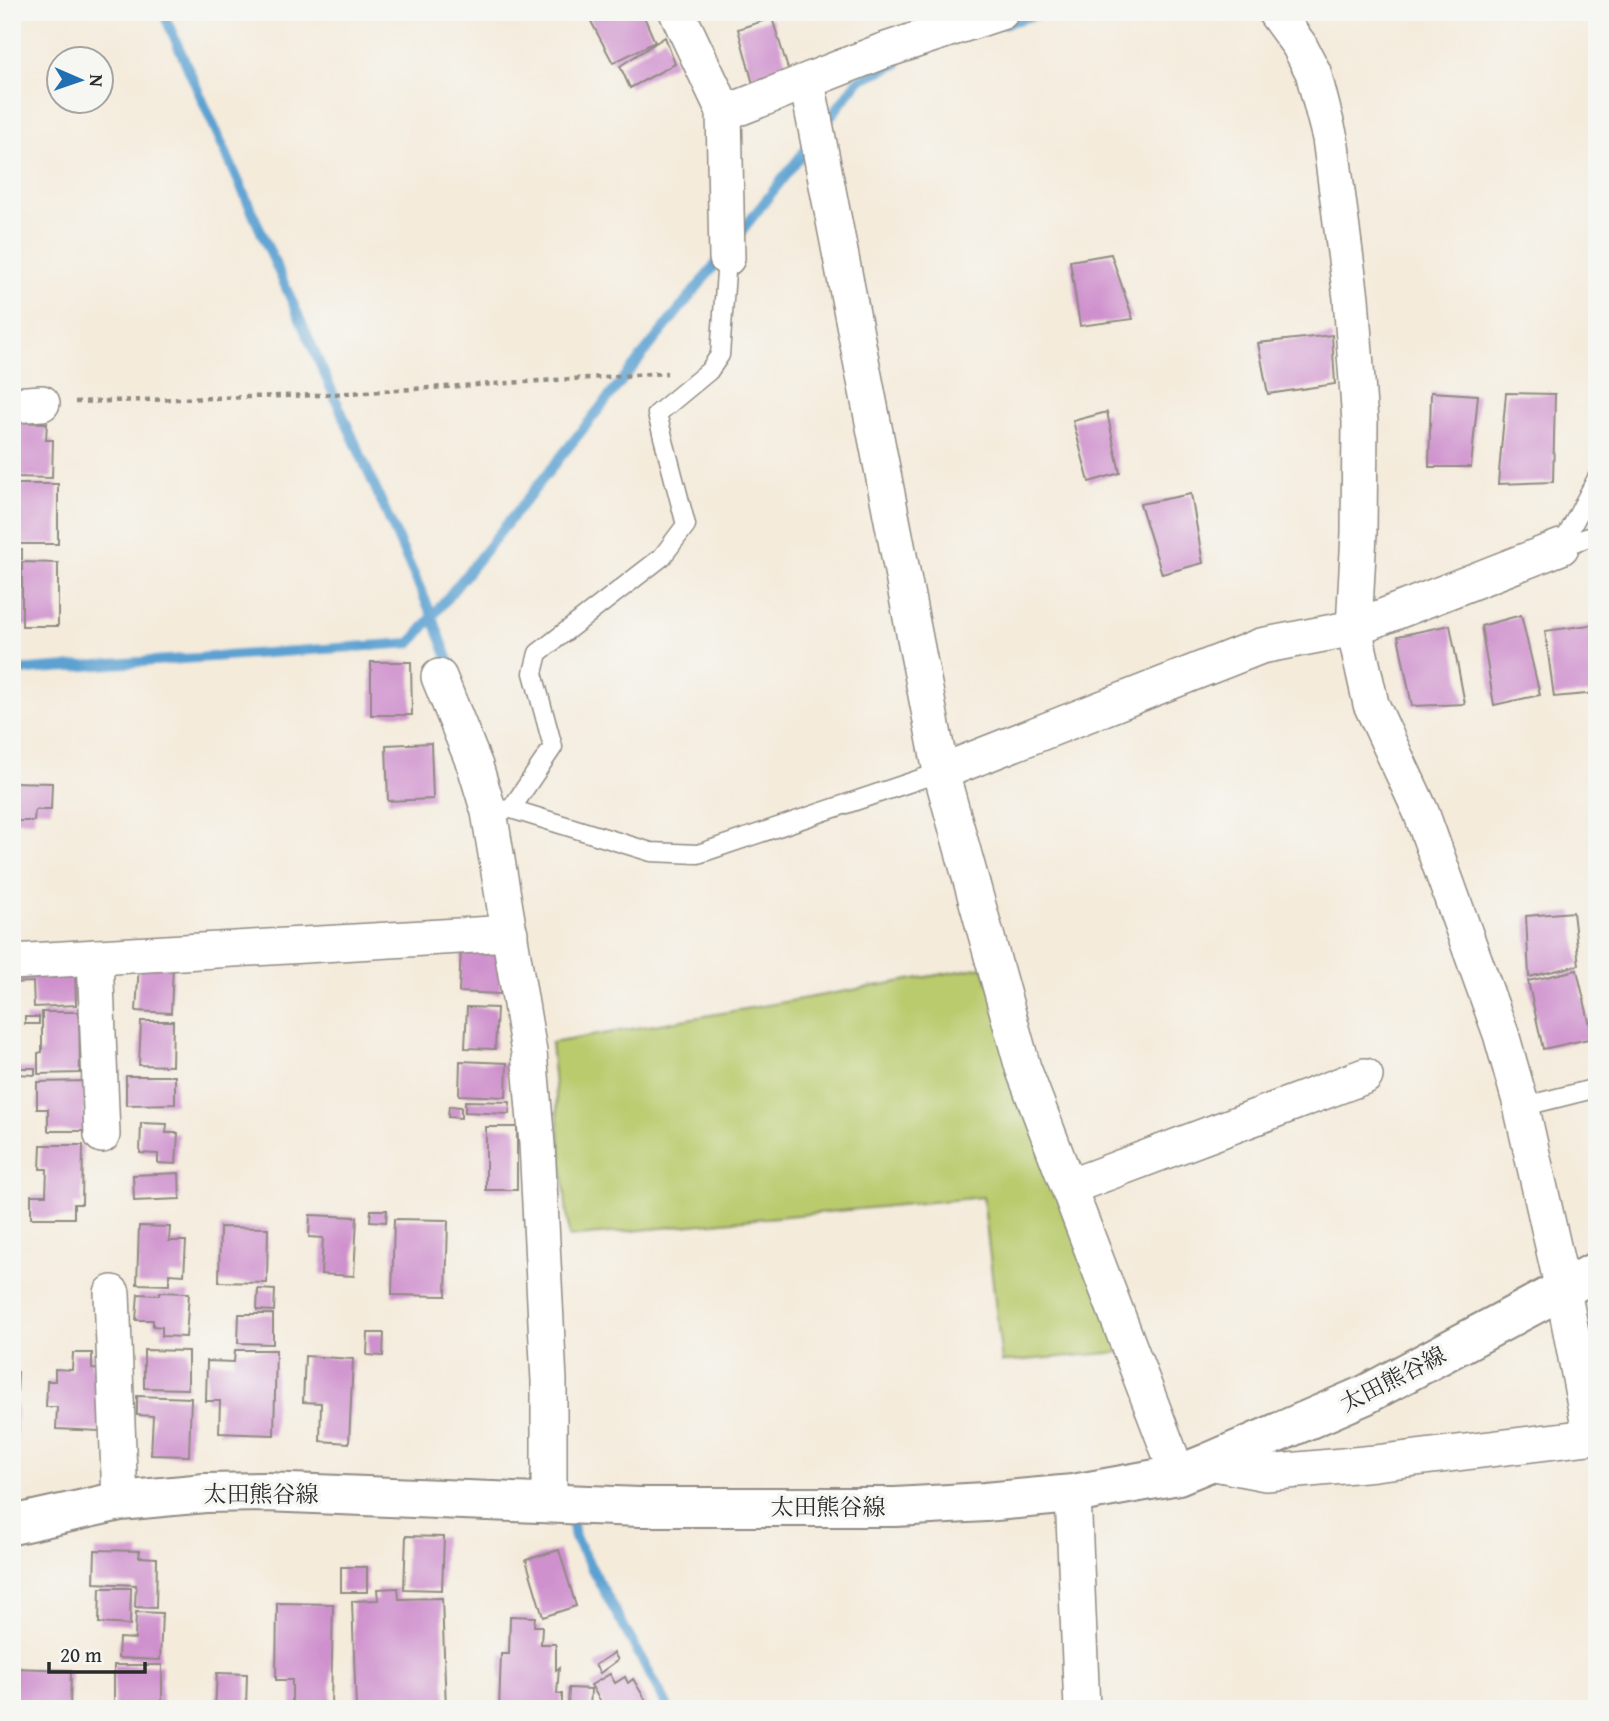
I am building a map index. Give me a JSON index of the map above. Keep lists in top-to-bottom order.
{
  "streets": {
    "main road": ["太田熊谷線"]
  },
  "scale_bar": "20 m",
  "north": "right"
}
